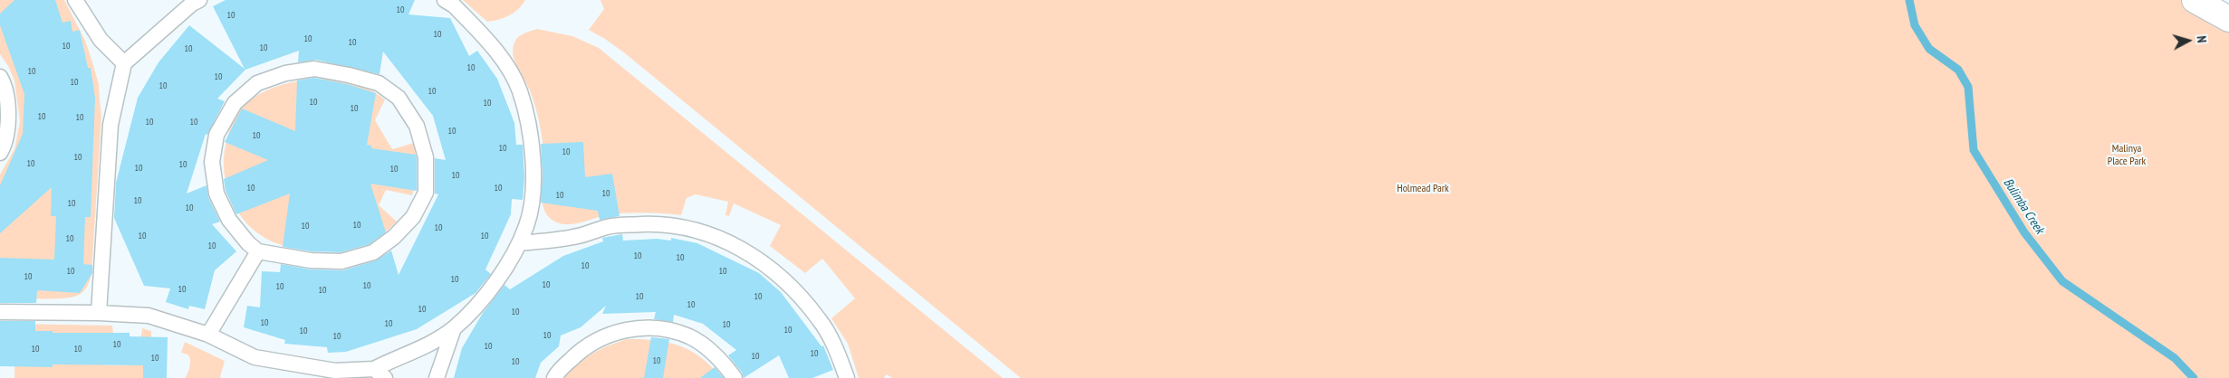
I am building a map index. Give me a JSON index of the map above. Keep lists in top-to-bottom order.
{
  "water": ["Bulimba Creek"],
  "parks": ["Malinya Place Park", "Holmead Park"],
  "house_numbers": [
    "10",
    "10",
    "10",
    "10",
    "10",
    "10",
    "10",
    "10",
    "10",
    "10",
    "10",
    "10",
    "10",
    "10",
    "10",
    "10",
    "10",
    "10",
    "10",
    "10",
    "10",
    "10",
    "10",
    "10",
    "10",
    "10",
    "10",
    "10",
    "10",
    "10",
    "10",
    "10",
    "10",
    "10",
    "10",
    "10",
    "10",
    "10",
    "10",
    "10",
    "10",
    "10",
    "10",
    "10",
    "10",
    "10",
    "10",
    "10",
    "10",
    "10",
    "10",
    "10",
    "10",
    "10",
    "10",
    "10",
    "10",
    "10",
    "10",
    "10",
    "10",
    "10",
    "10",
    "10",
    "10",
    "10",
    "10",
    "10",
    "10",
    "10",
    "10",
    "10",
    "10",
    "10",
    "10",
    "10",
    "10",
    "10"
  ],
  "north": "right"
}
